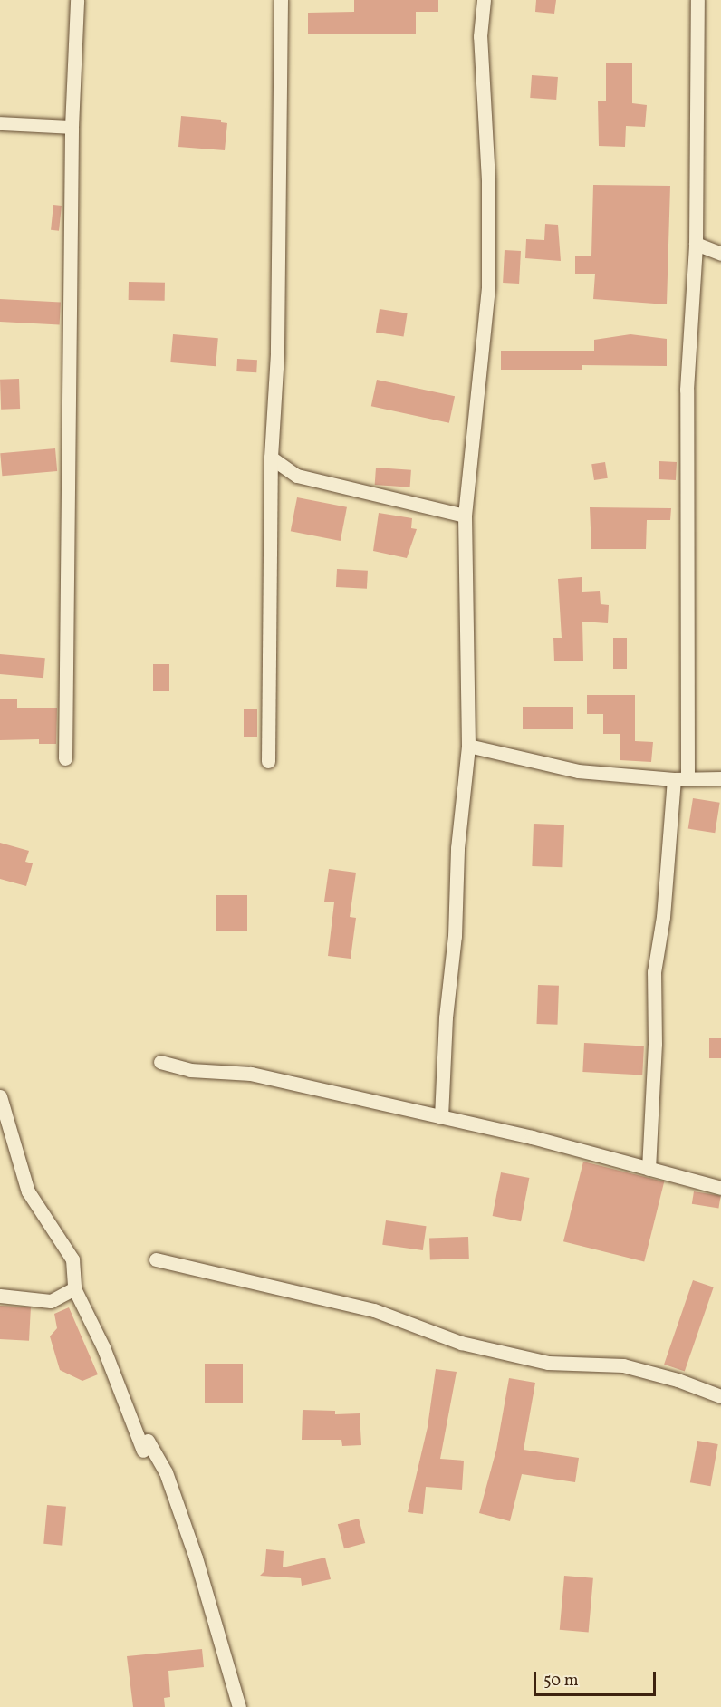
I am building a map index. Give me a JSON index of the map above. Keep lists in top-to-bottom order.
{
  "scale_bar": "50 m"
}
